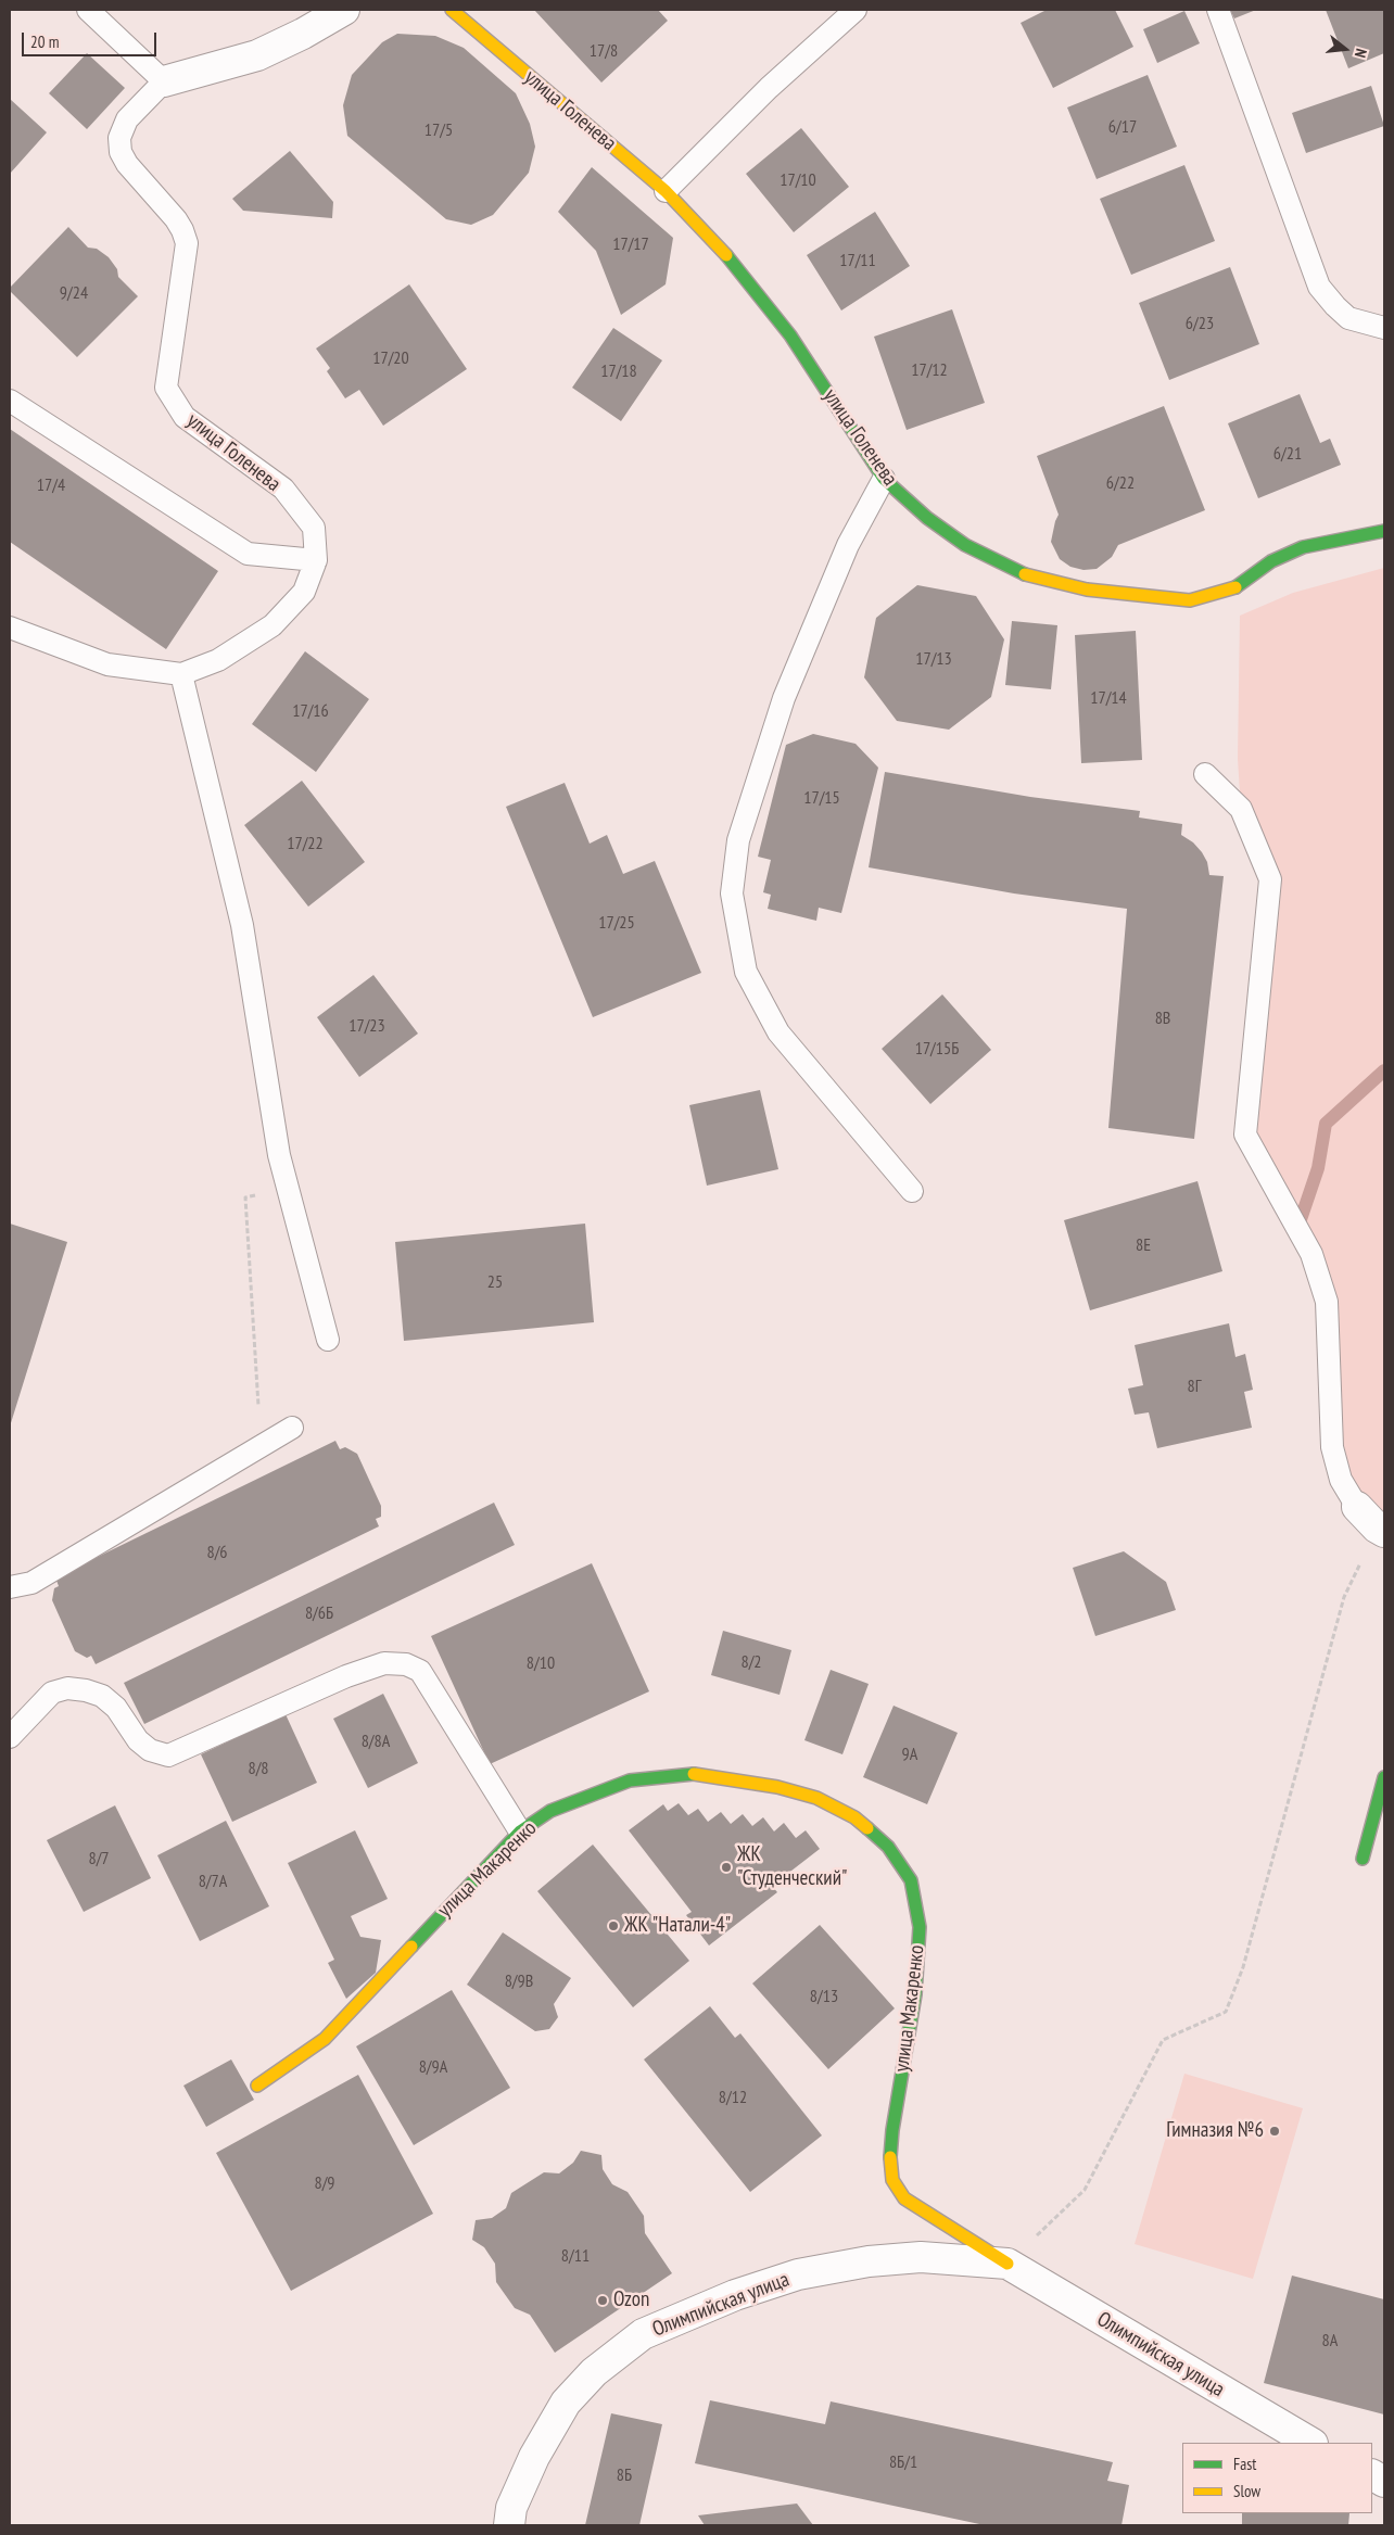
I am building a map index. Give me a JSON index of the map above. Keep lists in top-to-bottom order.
{
  "streets": {
    "street": ["улица Голенева", "улица Макаренко", "Олимпийская улица"]
  },
  "crossings": [
    ["улица Макаренко", "Олимпийская улица"]
  ],
  "places": [
    "ЖК \"Студенческий\"",
    "ЖК \"Натали-4\"",
    "Гимназия №6",
    "Ozon"
  ],
  "house_numbers": [
    "17/8",
    "6/17",
    "17/5",
    "17/10",
    "17/17",
    "17/11",
    "9/24",
    "6/23",
    "17/20",
    "17/12",
    "17/18",
    "6/21",
    "6/22",
    "17/4",
    "17/13",
    "17/14",
    "17/16",
    "17/15",
    "17/22",
    "17/25",
    "8В",
    "17/23",
    "17/15Б",
    "8Е",
    "25",
    "8Г",
    "8/6",
    "8/6Б",
    "8/2",
    "8/10",
    "8/8А",
    "9А",
    "8/8",
    "8/7",
    "8/7А",
    "8/9В",
    "8/13",
    "8/9А",
    "8/12",
    "8/9",
    "8/11",
    "8А",
    "8Б/1",
    "8Б"
  ],
  "legend": ["Fast", "Slow"],
  "scale_bar": "20 m",
  "north": "right"
}
